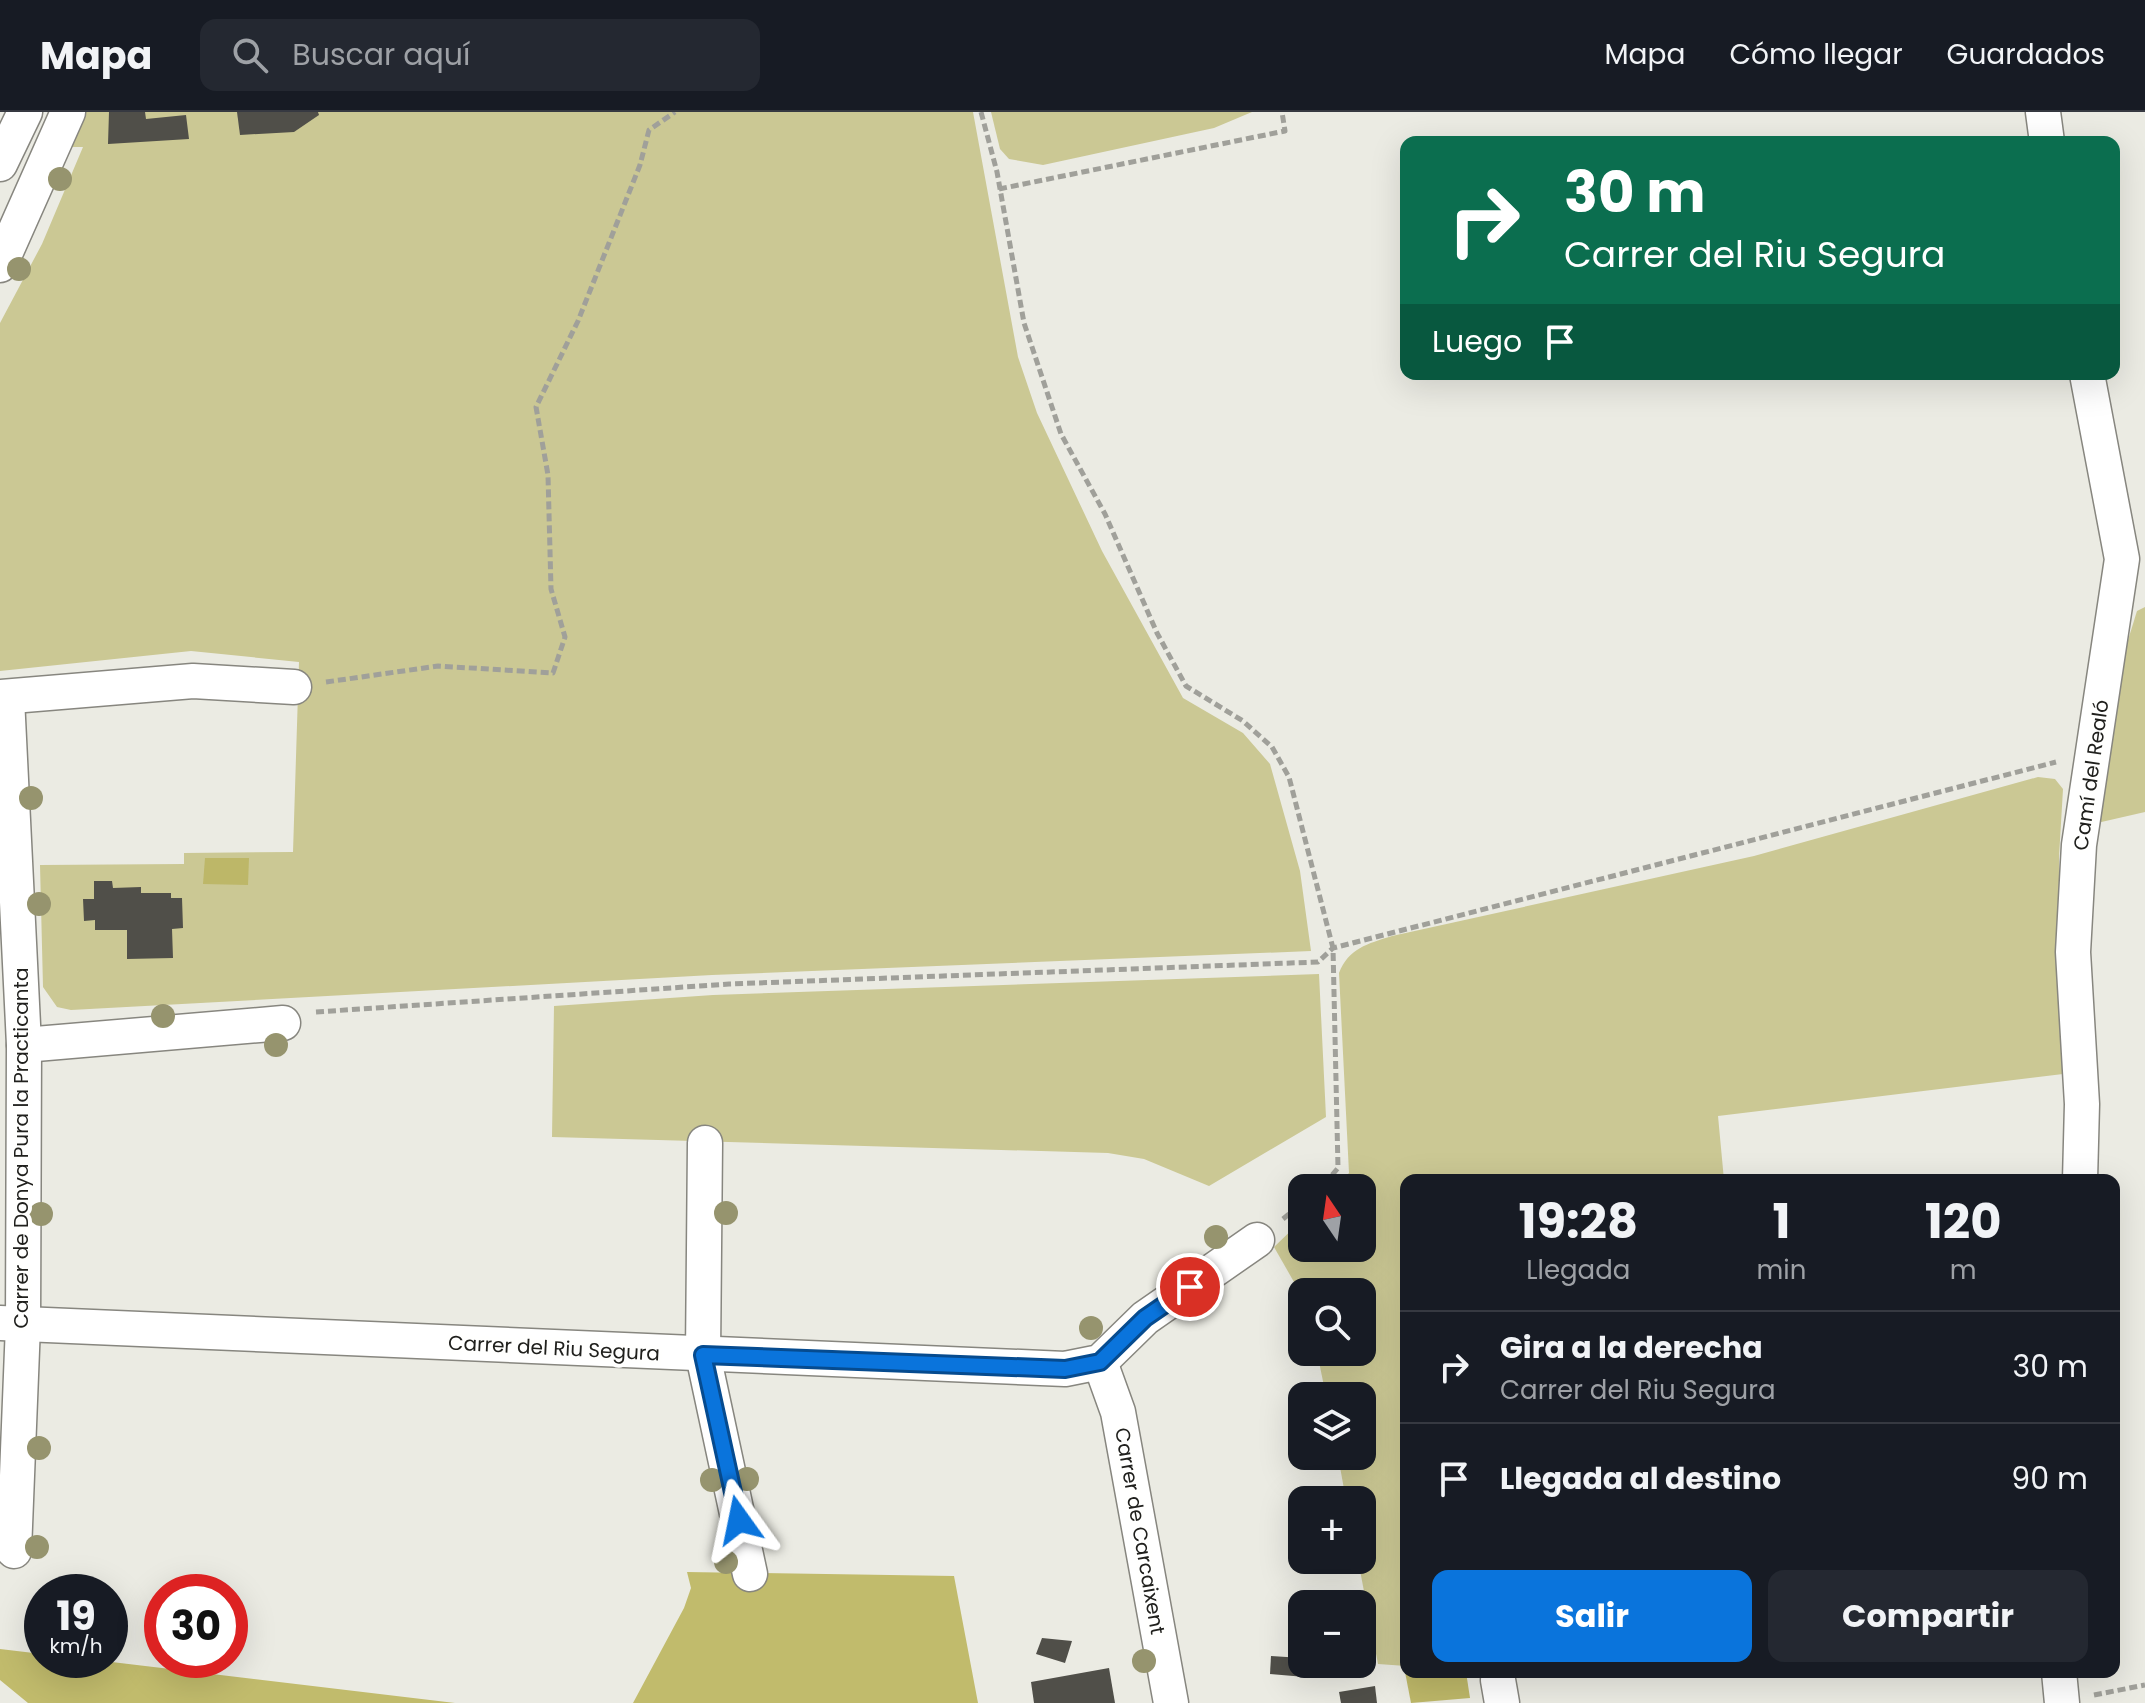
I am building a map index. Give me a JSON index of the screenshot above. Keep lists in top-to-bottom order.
{
  "streets": {
    "street": [
      "Camí del Realó",
      "Carrer de Donya Pura la Practicanta",
      "Carrer del Riu Segura",
      "Carrer de Carcaixent"
    ]
  },
  "crossings": [
    ["Carrer de Donya Pura la Practicanta", "Carrer del Riu Segura"],
    ["Carrer del Riu Segura", "Carrer de Carcaixent"]
  ],
  "north": "top",
  "page": {
    "header": "Mapa",
    "search": "Buscar aquí",
    "nav": ["Mapa", "Cómo llegar", "Guardados"],
    "turn": ["30 m", "Carrer del Riu Segura"],
    "then": "Luego",
    "map_buttons": ["+", "−"],
    "eta": [
      "19:28",
      "Llegada",
      "1",
      "min",
      "120",
      "m"
    ],
    "list": [
      {
        "name": "Gira a la derecha",
        "note": "Carrer del Riu Segura",
        "value": "30 m"
      },
      {
        "name": "Llegada al destino",
        "value": "90 m"
      }
    ],
    "buttons": ["Salir", "Compartir"],
    "speed": "19 km/h",
    "limit": "30"
  }
}
